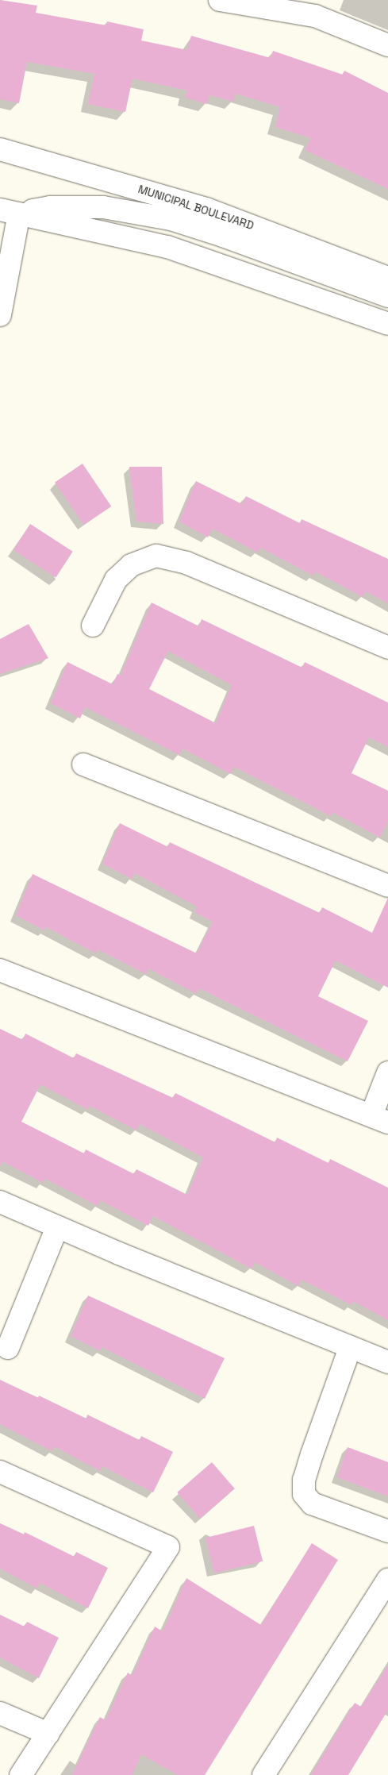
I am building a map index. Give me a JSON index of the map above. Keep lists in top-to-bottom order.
{
  "streets": {
    "street": ["MUNICIPAL BOULEVARD"]
  }
}
